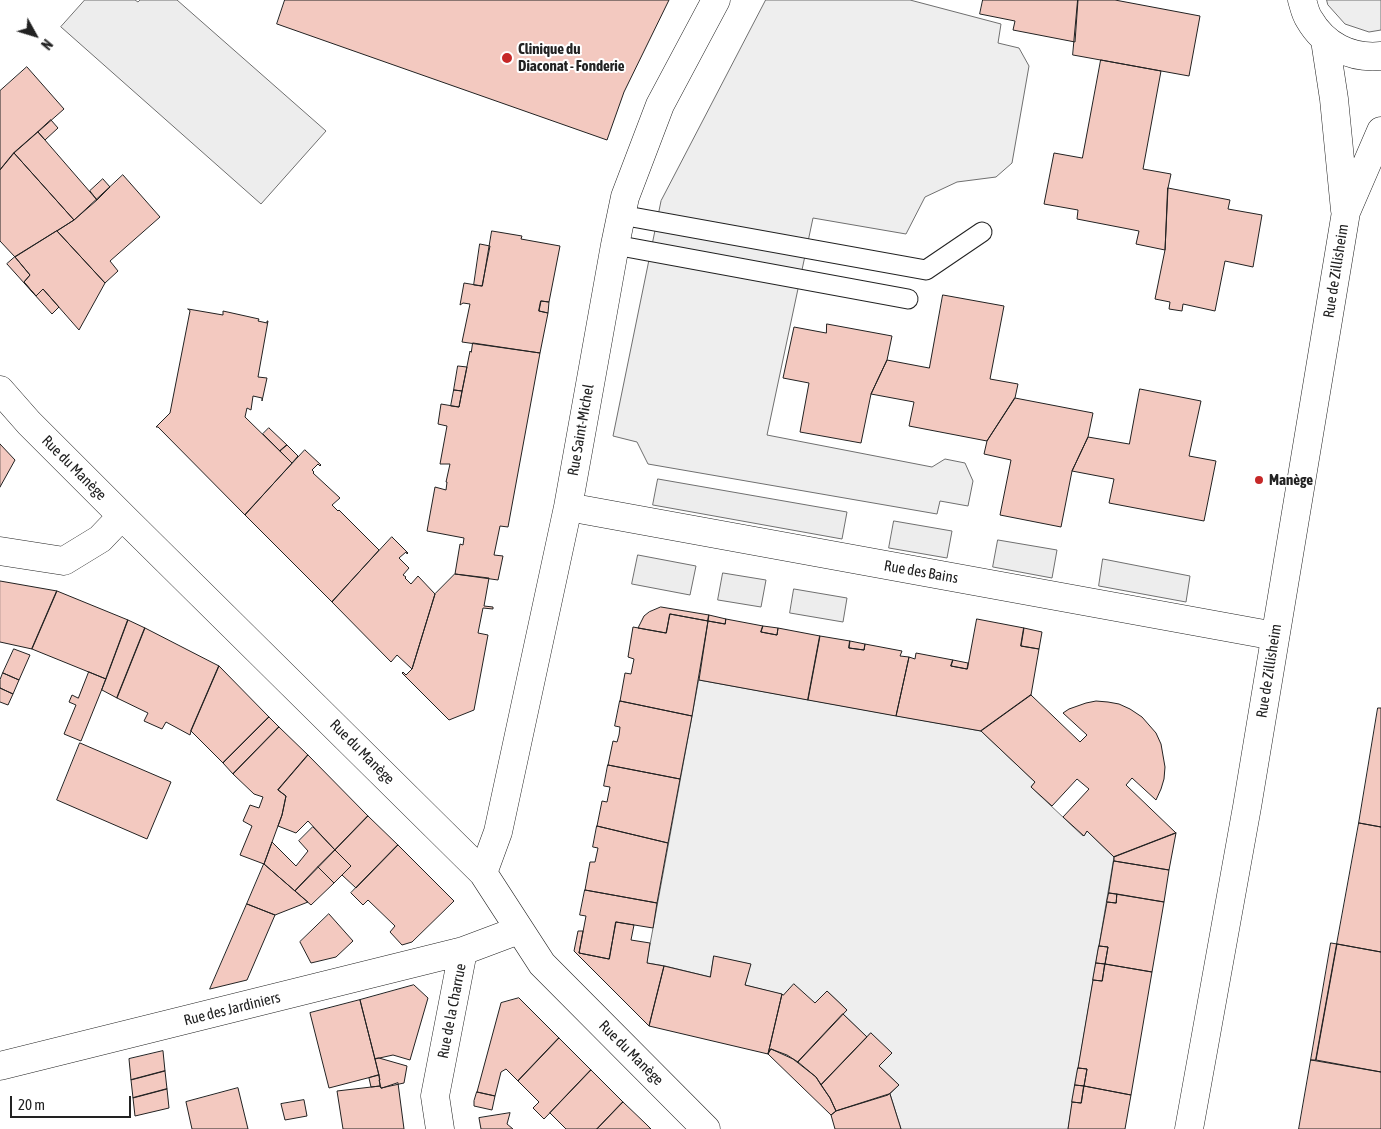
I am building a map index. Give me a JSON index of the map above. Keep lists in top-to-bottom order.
{
  "streets": {
    "street": [
      "Rue de Zillisheim",
      "Rue Saint-Michel",
      "Rue du Manège",
      "Rue des Bains",
      "Rue des Jardiniers",
      "Rue de la Charrue"
    ]
  },
  "crossings": [
    ["Rue de Zillisheim", "Rue des Bains"],
    ["Rue Saint-Michel", "Rue du Manège"],
    ["Rue Saint-Michel", "Rue des Bains"],
    ["Rue du Manège", "Rue de la Charrue"],
    ["Rue des Jardiniers", "Rue de la Charrue"]
  ],
  "places": ["Clinique du Diaconat - Fonderie", "Manège"],
  "scale_bar": "20 m",
  "north": "bottom right"
}
